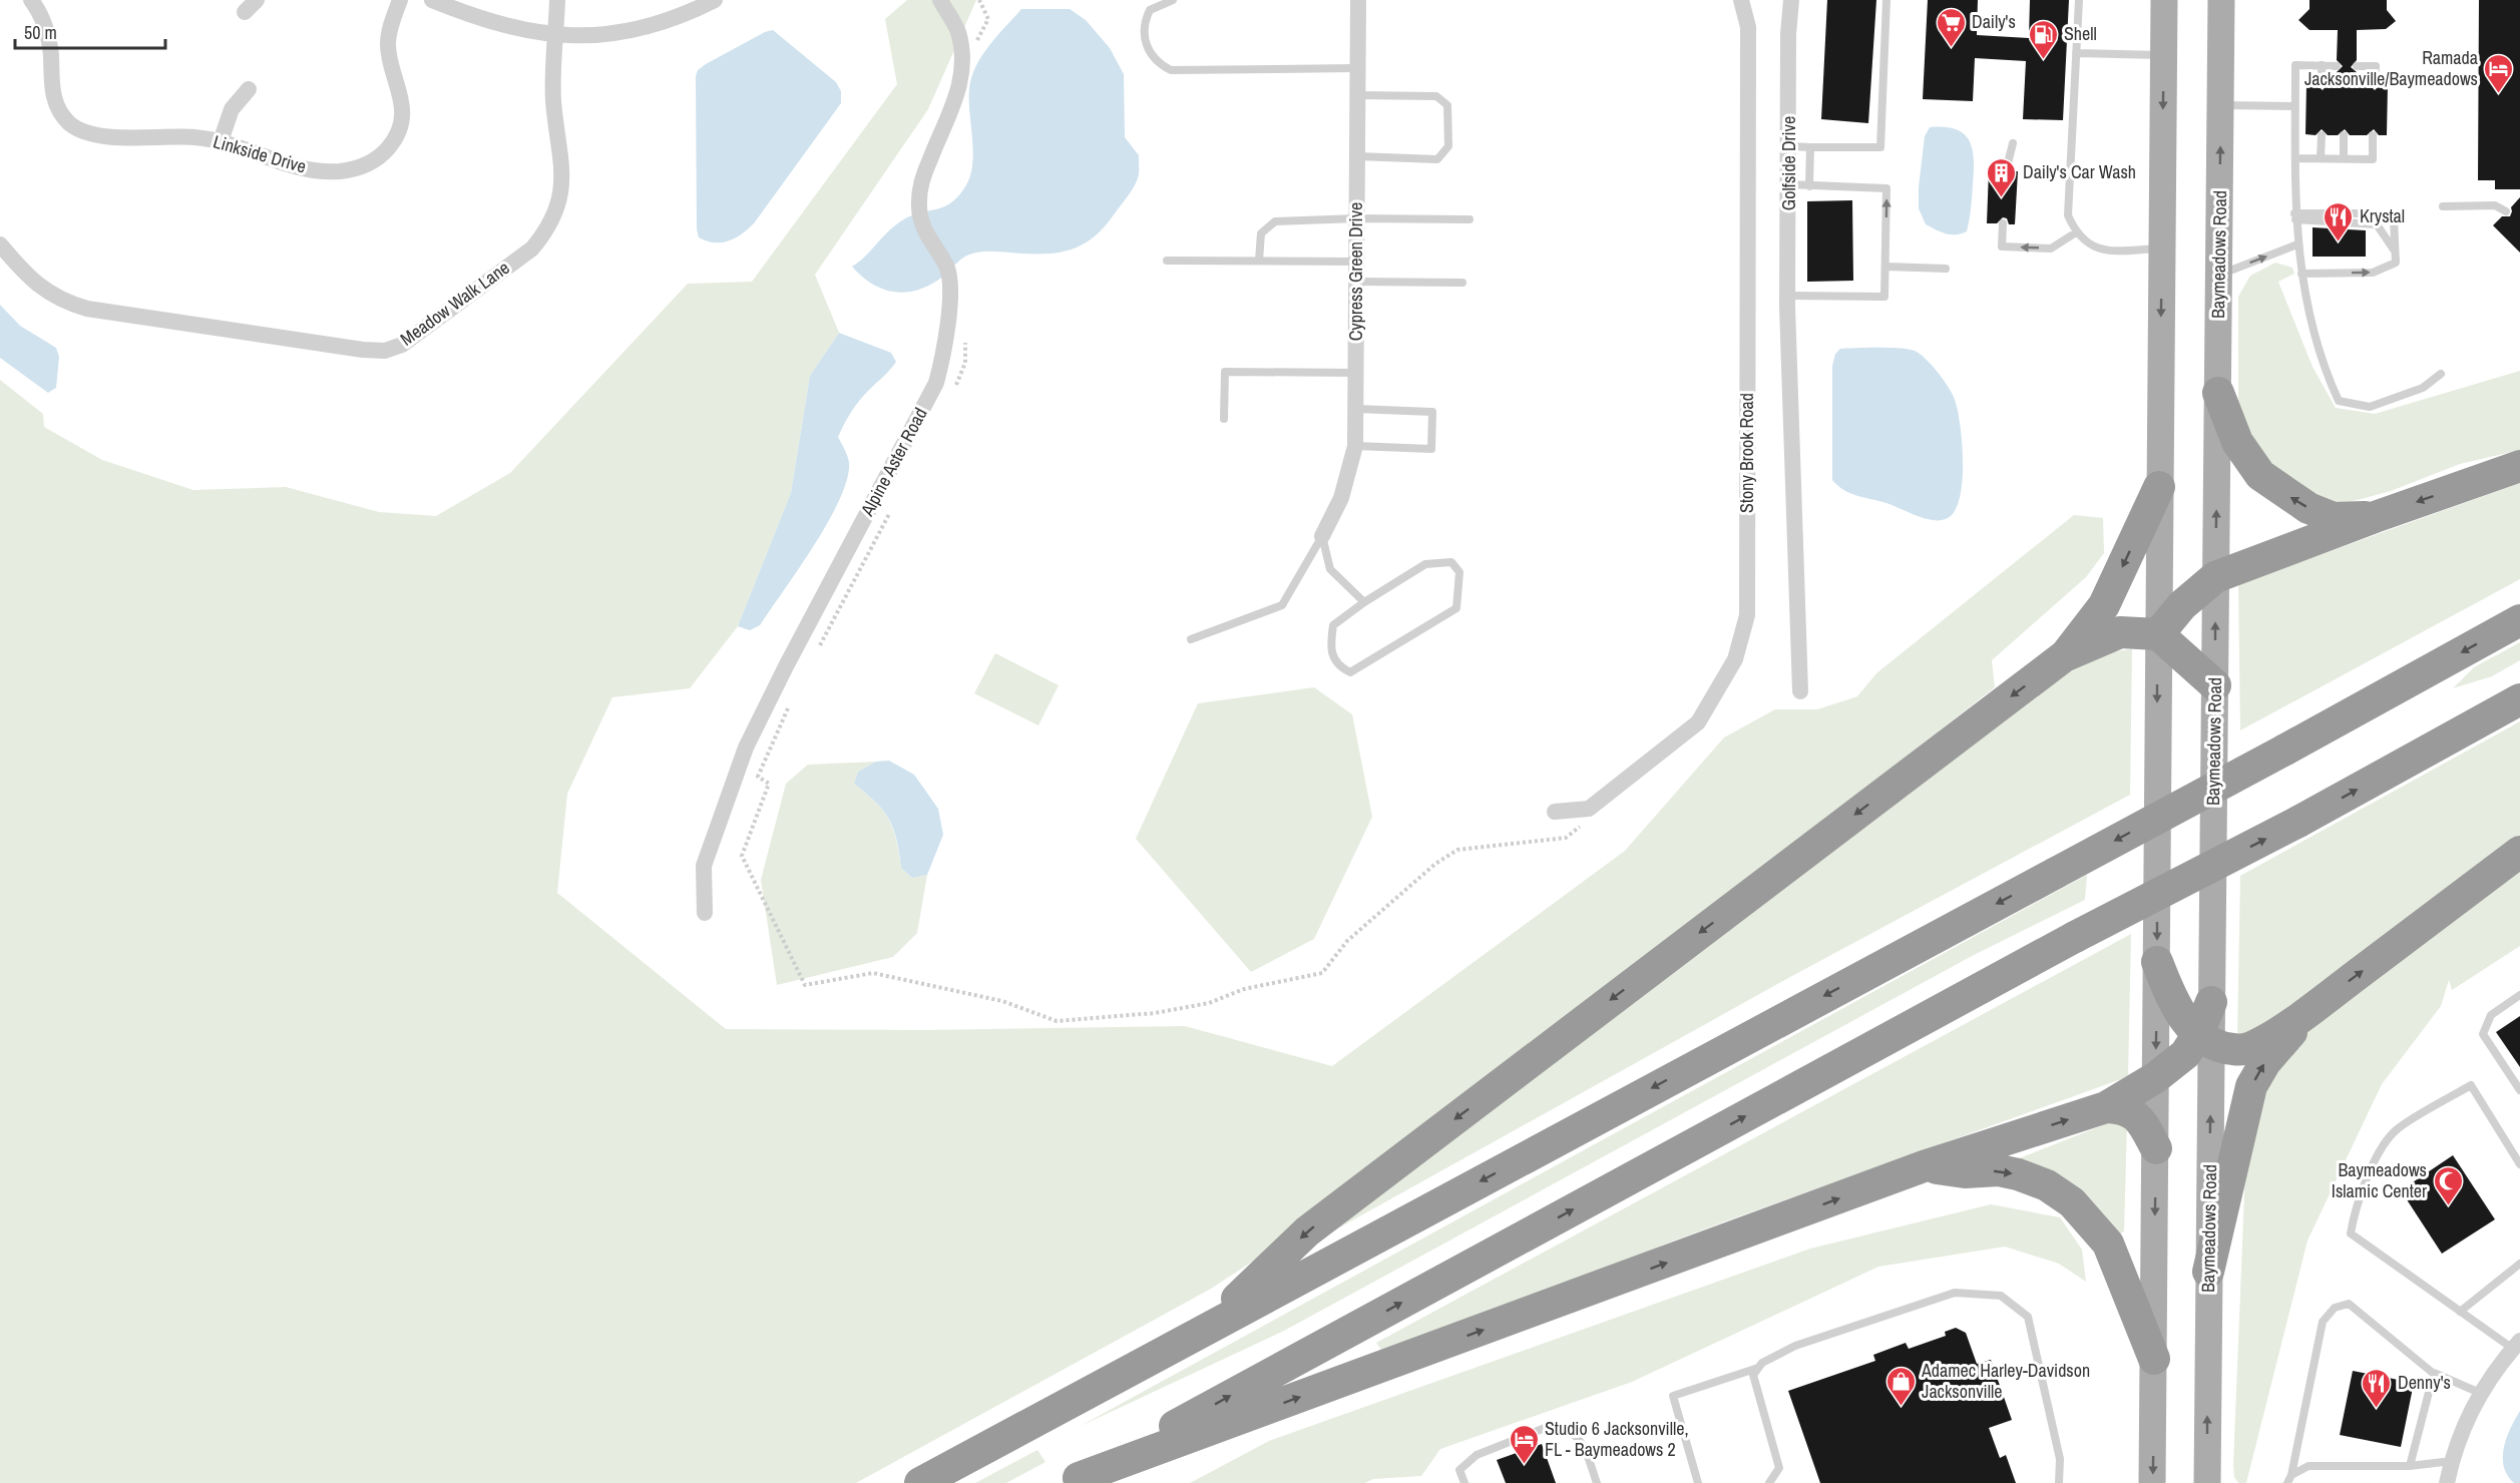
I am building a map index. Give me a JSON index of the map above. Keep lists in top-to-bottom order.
{
  "streets": {
    "main road": ["Baymeadows Road"],
    "street": [
      "Linkside Drive",
      "Golfside Drive",
      "Cypress Green Drive",
      "Meadow Walk Lane",
      "Stony Brook Road",
      "Alpine Aster Road"
    ]
  },
  "places": {
    "supermarket": ["Daily's"],
    "fuel station": ["Shell"],
    "hotel": ["Ramada Jacksonville/Baymeadows", "Studio 6 Jacksonville, FL - Baymeadows 2"],
    "building": ["Daily's Car Wash"],
    "restaurant": ["Krystal", "Denny's"],
    "mosque": ["Baymeadows Islamic Center"],
    "shop": ["Adamec Harley-Davidson Jacksonville"]
  },
  "scale_bar": "50 m"
}
